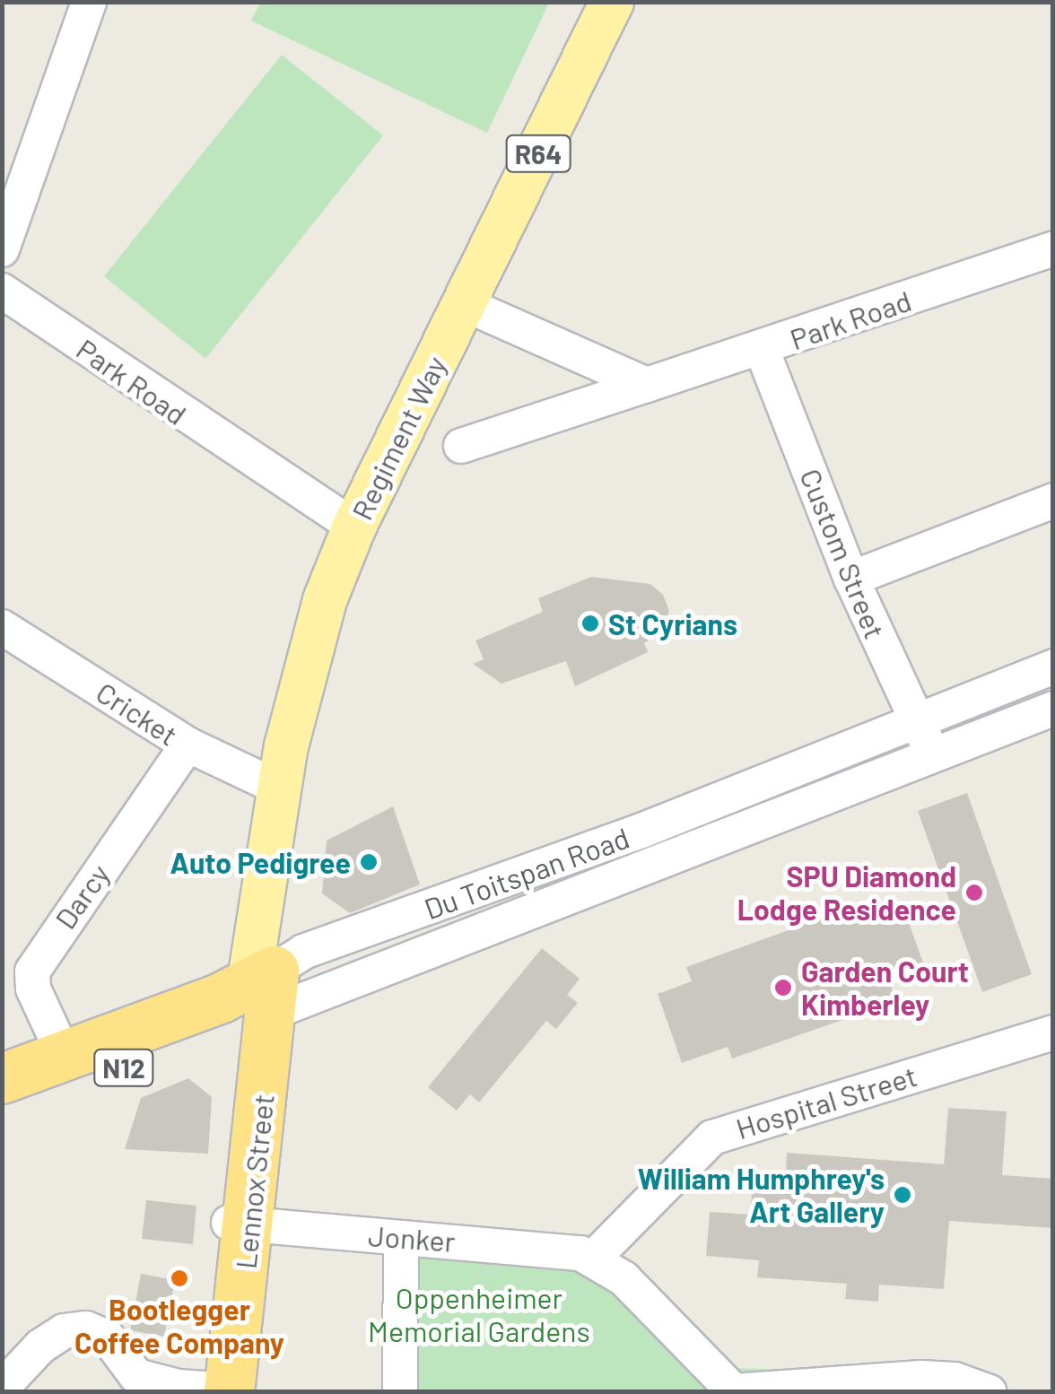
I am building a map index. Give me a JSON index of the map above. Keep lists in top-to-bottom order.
{
  "streets": {
    "highway": ["Du Toitspan Road", "N12", "Lennox Street"],
    "main road": ["R64", "Regiment Way"],
    "street": [
      "Park Road",
      "Custom Street",
      "Cricket",
      "Darcy",
      "Hospital Street",
      "Jonker"
    ]
  },
  "crossings": [
    ["Park Road", "Regiment Way"],
    ["Park Road", "Custom Street"],
    ["Regiment Way", "Cricket"],
    ["Regiment Way", "Du Toitspan Road"],
    ["Regiment Way", "Lennox Street"],
    ["Custom Street", "Du Toitspan Road"],
    ["Cricket", "Darcy"],
    ["Du Toitspan Road", "Darcy"],
    ["Du Toitspan Road", "Lennox Street"],
    ["Hospital Street", "Jonker"],
    ["Lennox Street", "Jonker"]
  ],
  "parks": ["Oppenheimer Memorial Gardens"],
  "places": [
    "St Cyrians",
    "Auto Pedigree",
    "SPU Diamond Lodge Residence",
    "Garden Court Kimberley",
    "William Humphrey's Art Gallery",
    "Bootlegger Coffee Company"
  ]
}
